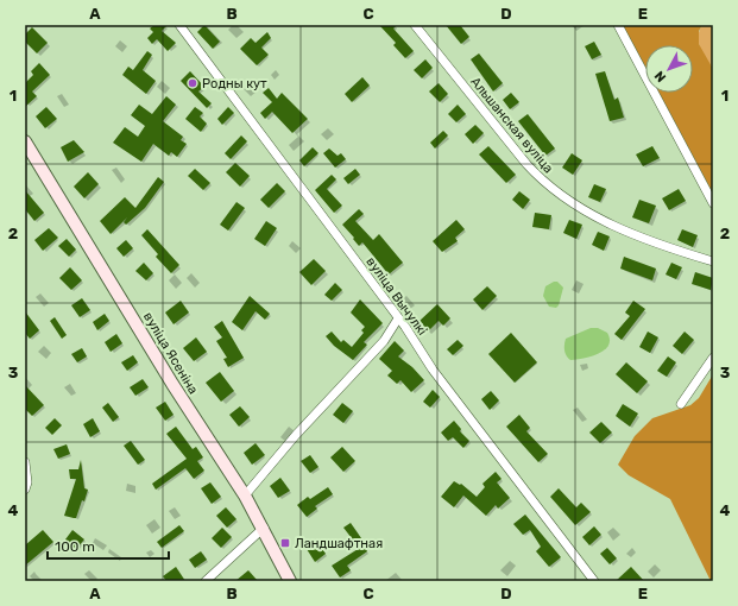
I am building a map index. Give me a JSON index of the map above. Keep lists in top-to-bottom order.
{
  "streets": {
    "street": ["Альшанская вуліца", "вуліца Вычулкі", "вуліца Ясеніна"]
  },
  "places": {
    "other": ["Родны кут"],
    "transit": ["Ландшафтная"]
  },
  "scale_bar": "100 m",
  "north": "bottom left",
  "grid": {
    "columns": [
      "A",
      "B",
      "C",
      "D",
      "E"
    ],
    "rows": [
      "1",
      "2",
      "3",
      "4"
    ]
  }
}
